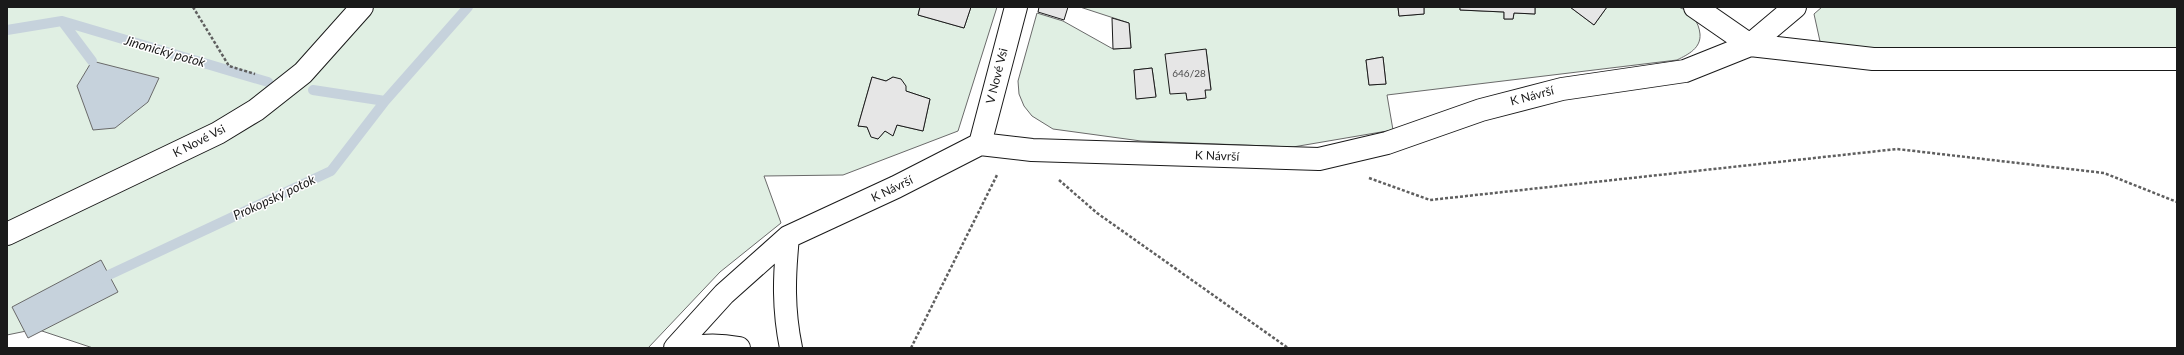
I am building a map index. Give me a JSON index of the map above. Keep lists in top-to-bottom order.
{
  "streets": {
    "street": ["V Nové Vsi", "K Návrší", "K Nové Vsi"]
  },
  "crossings": [
    ["V Nové Vsi", "K Návrší"]
  ],
  "water": ["Jinonický potok", "Prokopský potok"],
  "house_numbers": ["646/28"]
}
